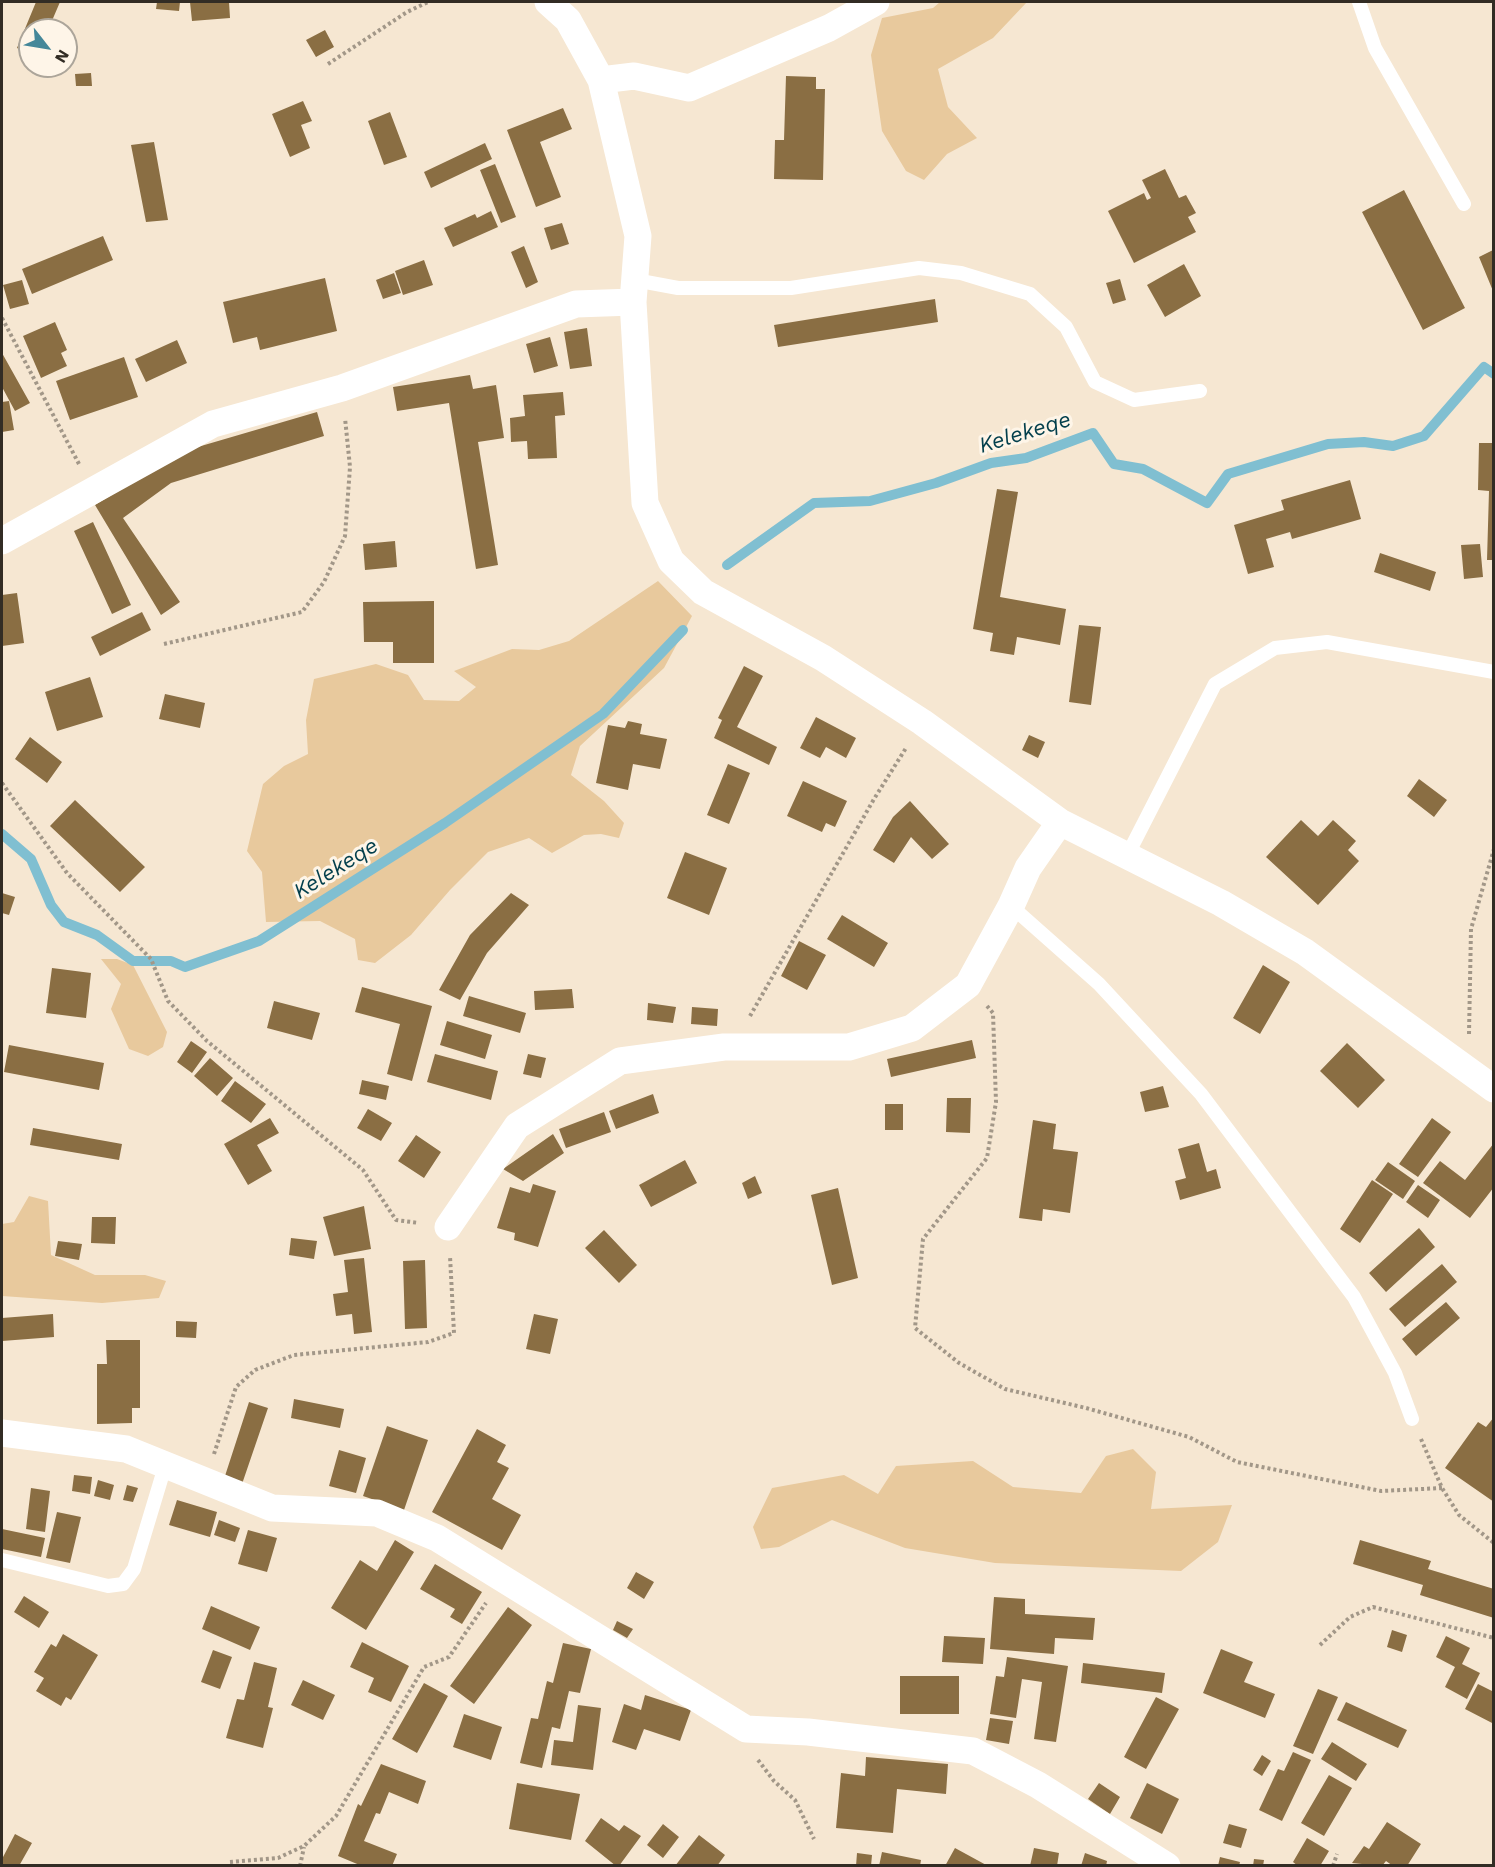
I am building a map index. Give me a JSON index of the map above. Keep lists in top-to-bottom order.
{
  "water": ["Kelekeqe"],
  "north": "bottom right"
}
